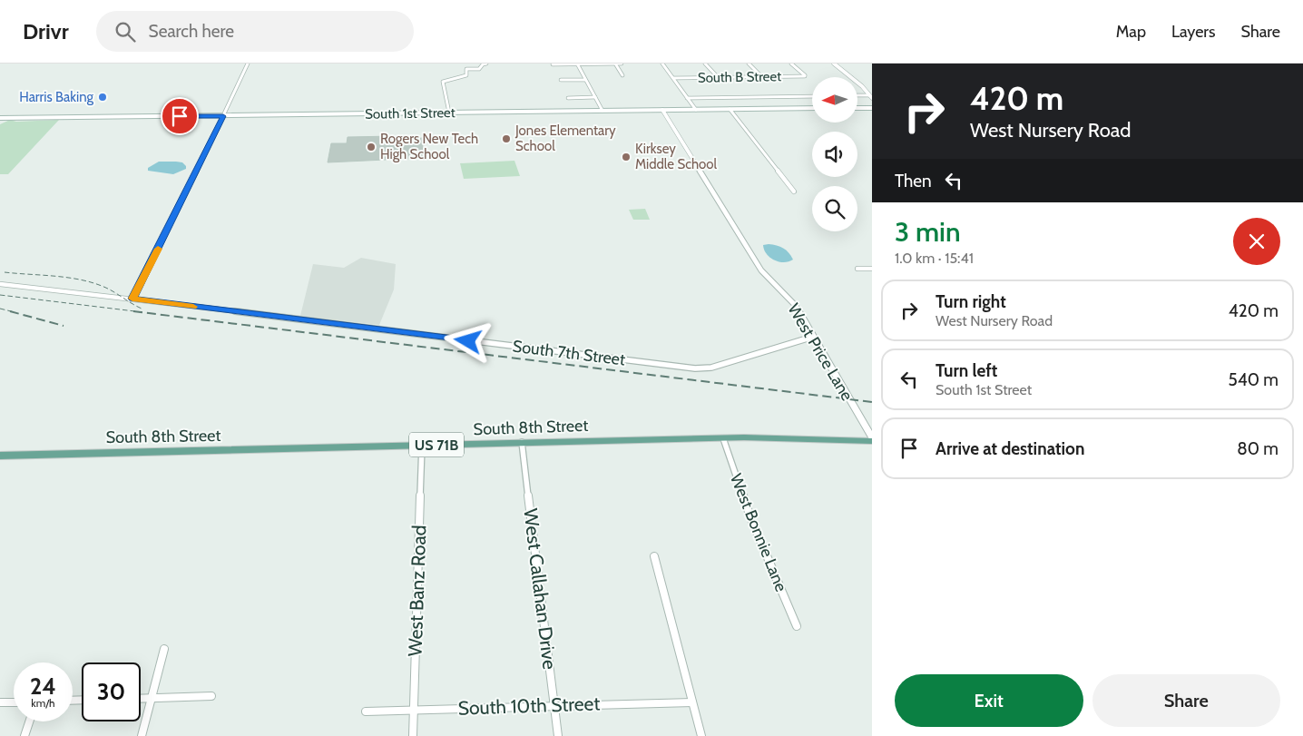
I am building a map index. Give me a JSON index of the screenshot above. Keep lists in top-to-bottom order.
{
  "streets": {
    "main road": ["South 1st Street", "South 8th Street", "US 71B"],
    "street": [
      "South B Street",
      "West Price Lane",
      "South 7th Street",
      "West Bonnie Lane",
      "West Callahan Drive",
      "West Banz Road",
      "South 10th Street"
    ]
  },
  "crossings": [
    ["South 1st Street", "West Price Lane"],
    ["West Price Lane", "South 7th Street"],
    ["South 8th Street", "West Bonnie Lane"],
    ["South 8th Street", "West Callahan Drive"],
    ["South 8th Street", "West Banz Road"],
    ["West Callahan Drive", "South 10th Street"],
    ["West Banz Road", "South 10th Street"]
  ],
  "places": [
    "Harris Baking",
    "Jones Elementary School",
    "Rogers New Tech High School",
    "Kirksey Middle School"
  ],
  "north": "left",
  "page": {
    "header": "Drivr",
    "search": "Search here",
    "nav": ["Map", "Layers", "Share"],
    "turn": ["420 m", "West Nursery Road"],
    "then": "Then",
    "heading": ["3 min", "1.0 km · 15:41"],
    "list": [
      {
        "name": "Turn right",
        "note": "West Nursery Road",
        "value": "420 m"
      },
      {
        "name": "Turn left",
        "note": "South 1st Street",
        "value": "540 m"
      },
      {
        "name": "Arrive at destination",
        "value": "80 m"
      }
    ],
    "speed": "24 km/h",
    "limit": "30",
    "buttons": ["Exit", "Share"]
  }
}
